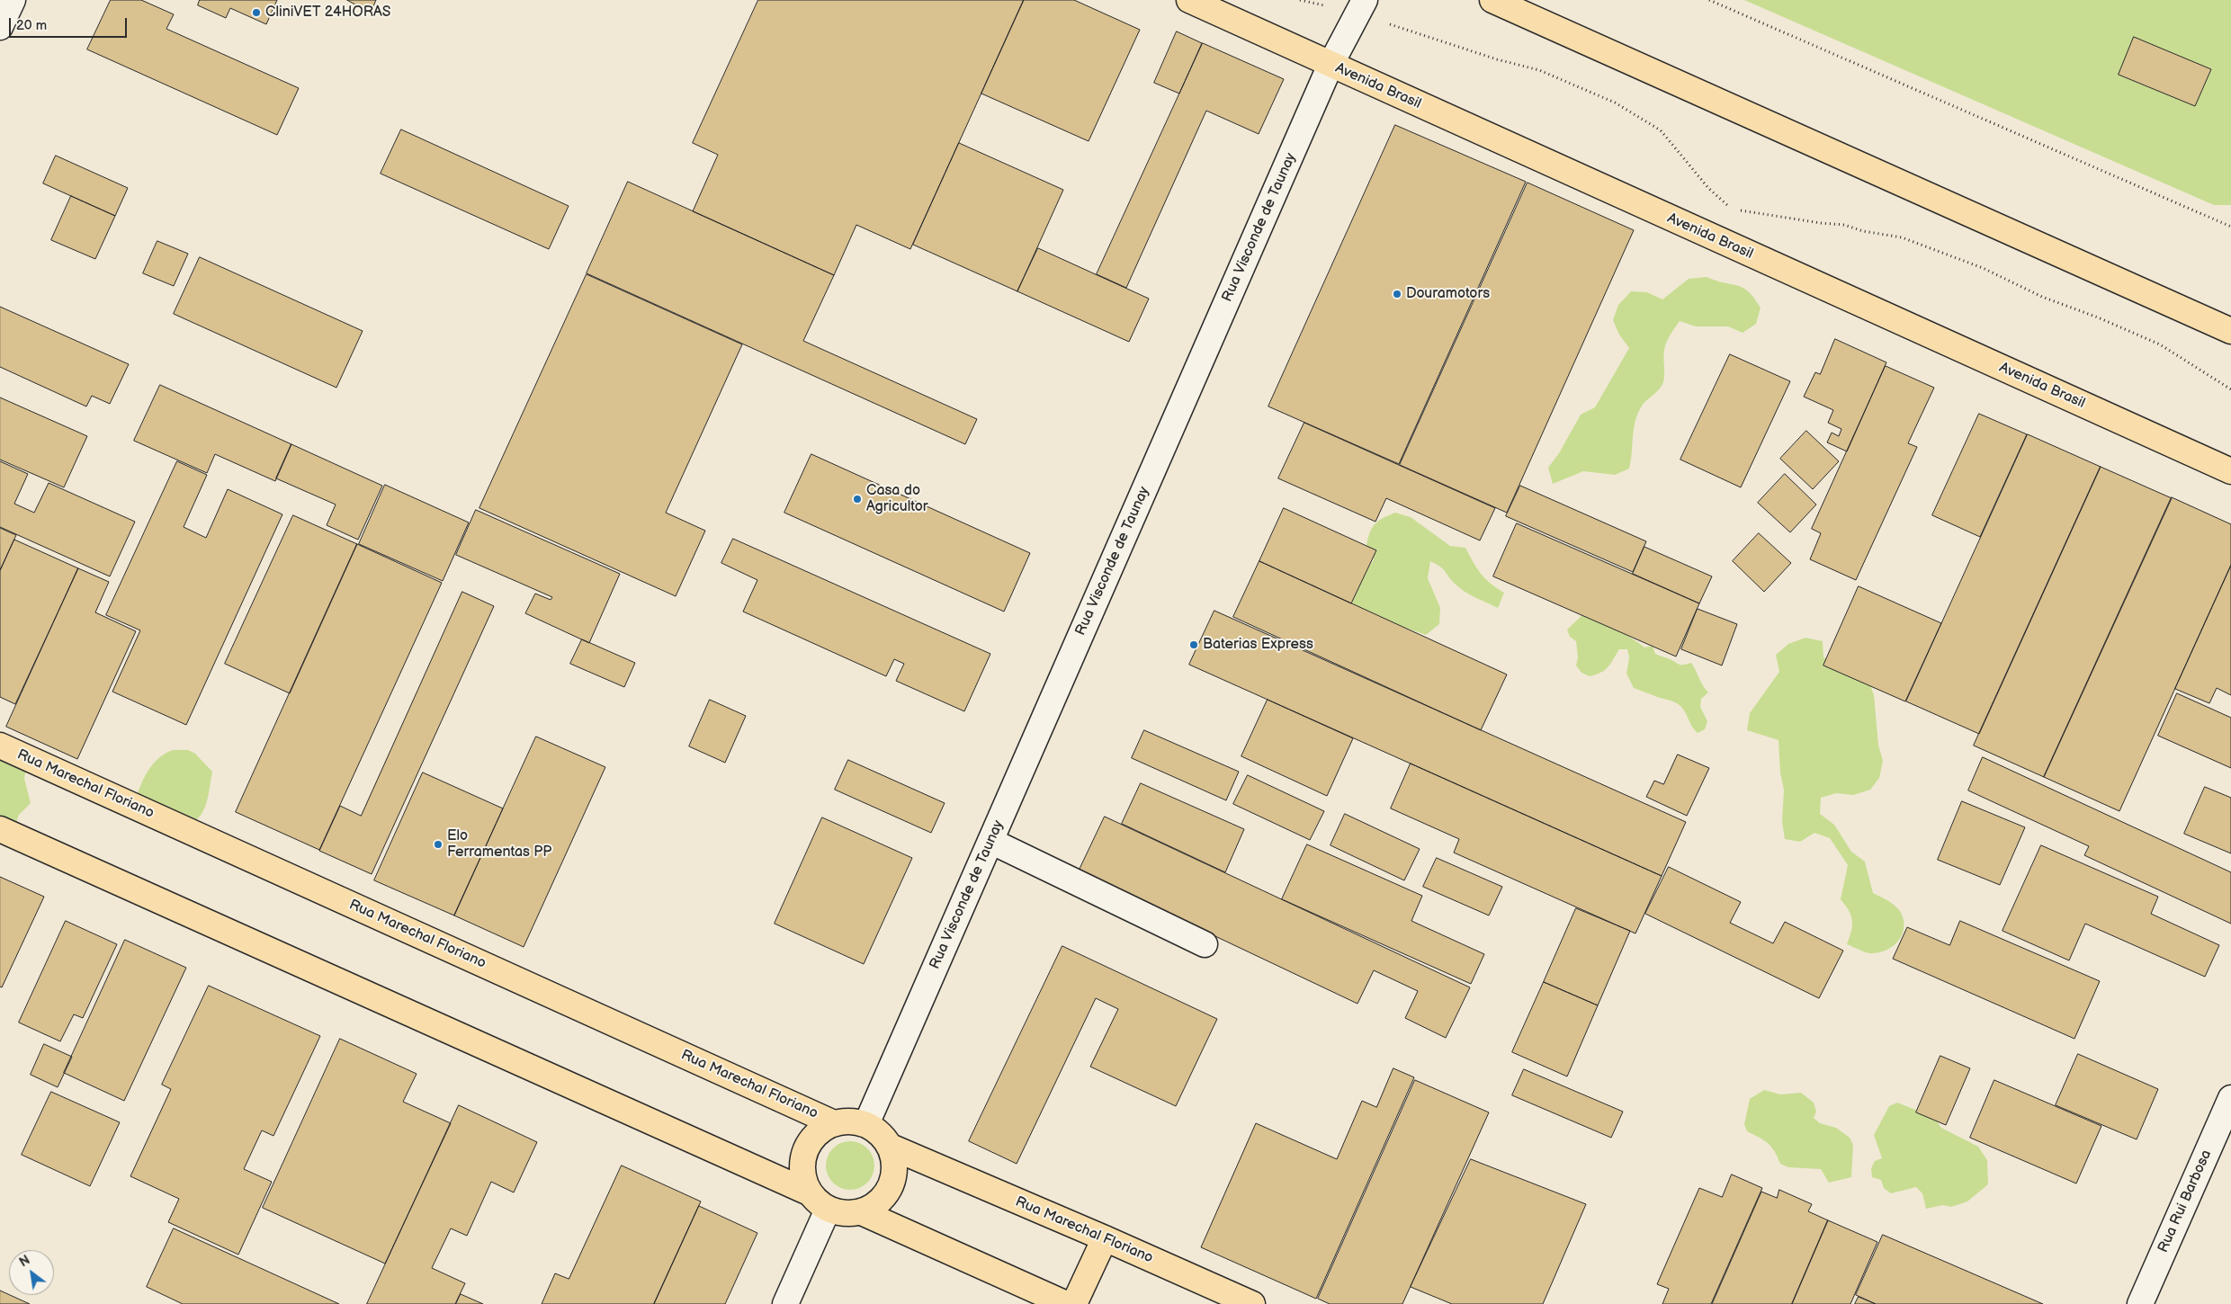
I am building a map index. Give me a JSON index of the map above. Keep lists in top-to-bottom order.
{
  "streets": {
    "main road": ["Avenida Brasil", "Rua Marechal Floriano"],
    "street": ["Rua Visconde de Taunay", "Rua Rui Barbosa"]
  },
  "crossings": [
    ["Avenida Brasil", "Rua Visconde de Taunay"],
    ["Rua Visconde de Taunay", "Rua Marechal Floriano"]
  ],
  "places": [
    "CliniVET 24HORAS",
    "Douramotors",
    "Casa do Agricultor",
    "Baterias Express",
    "Elo Ferramentas PP"
  ],
  "scale_bar": "20 m",
  "north": "top left"
}
